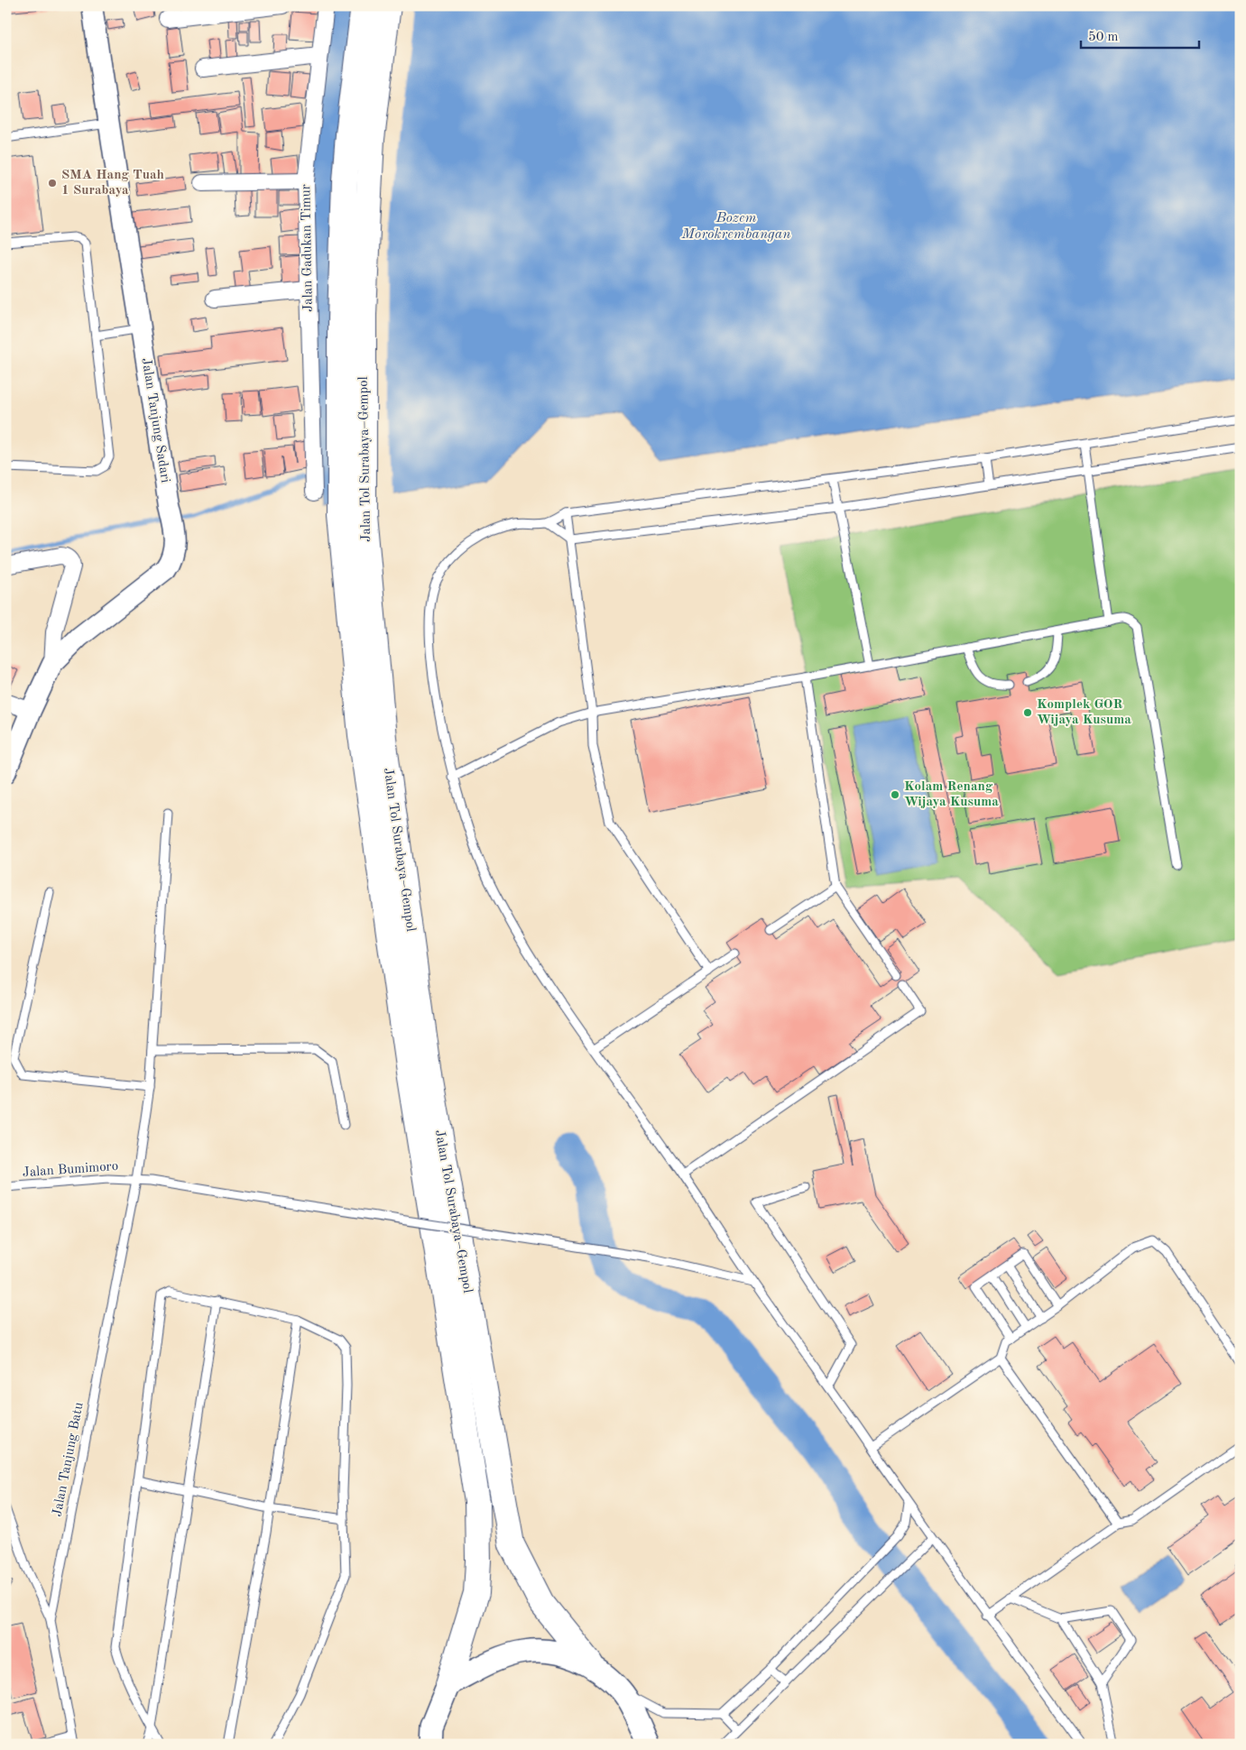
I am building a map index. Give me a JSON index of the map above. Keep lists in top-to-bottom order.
{
  "streets": {
    "highway": ["Jalan Tol Surabaya–Gempol"],
    "street": ["Jalan Gadukan Timur", "Jalan Tanjung Sadari"],
    "lane": ["Jalan Bumimoro", "Jalan Tanjung Batu"]
  },
  "crossings": [
    ["Jalan Bumimoro", "Jalan Tanjung Batu"]
  ],
  "water": ["Bozem Morokrembangan"],
  "places": ["SMA Hang Tuah 1 Surabaya", "Komplek GOR Wijaya Kusuma", "Kolam Renang Wijaya Kusuma"],
  "scale_bar": "50 m"
}
